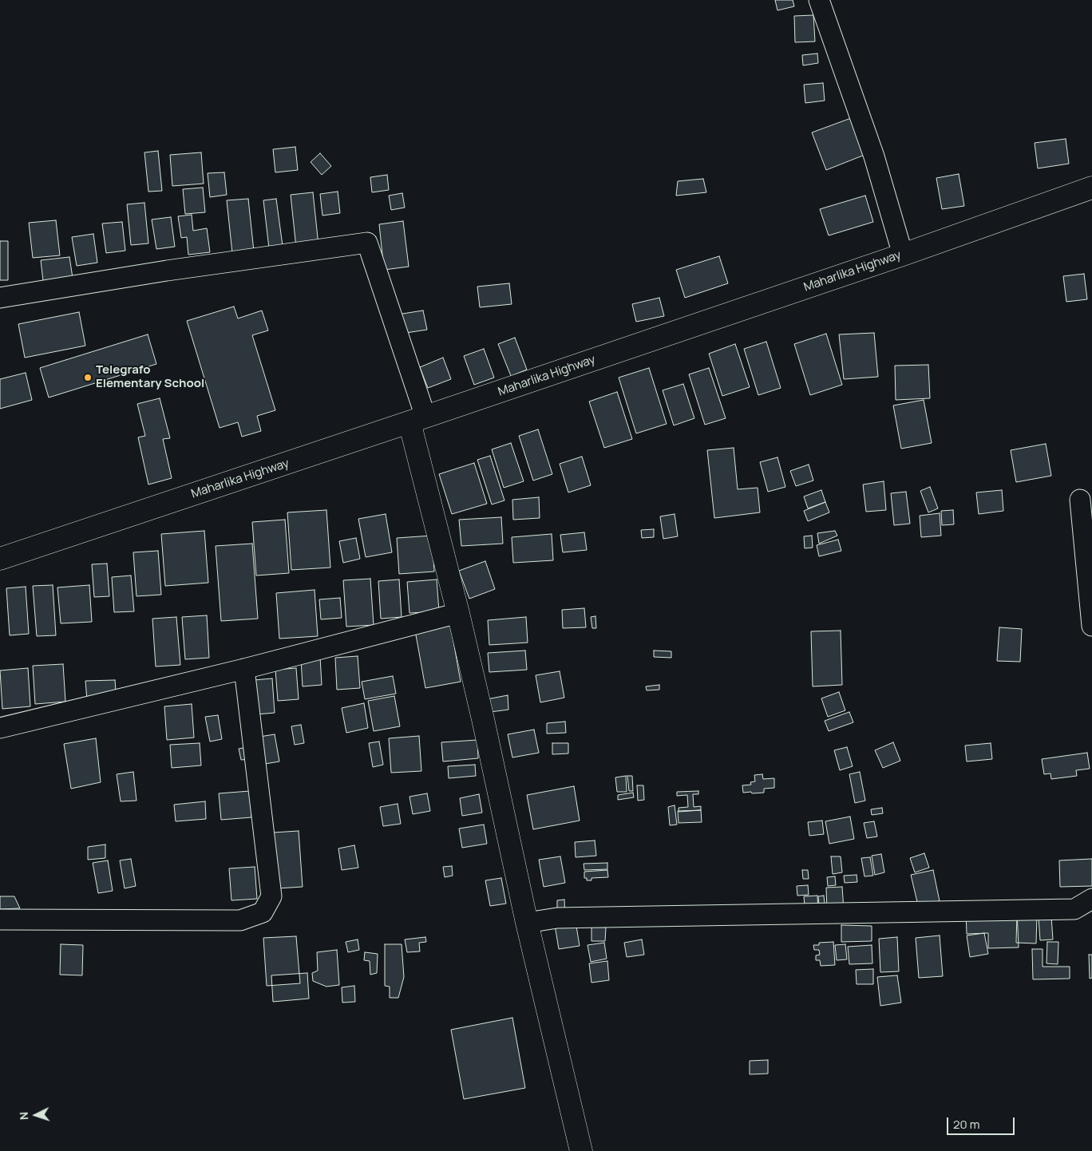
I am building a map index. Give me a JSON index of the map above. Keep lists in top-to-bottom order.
{
  "streets": {
    "main road": ["Maharlika Highway"]
  },
  "places": ["Telegrafo Elementary School"],
  "scale_bar": "20 m",
  "north": "left"
}
